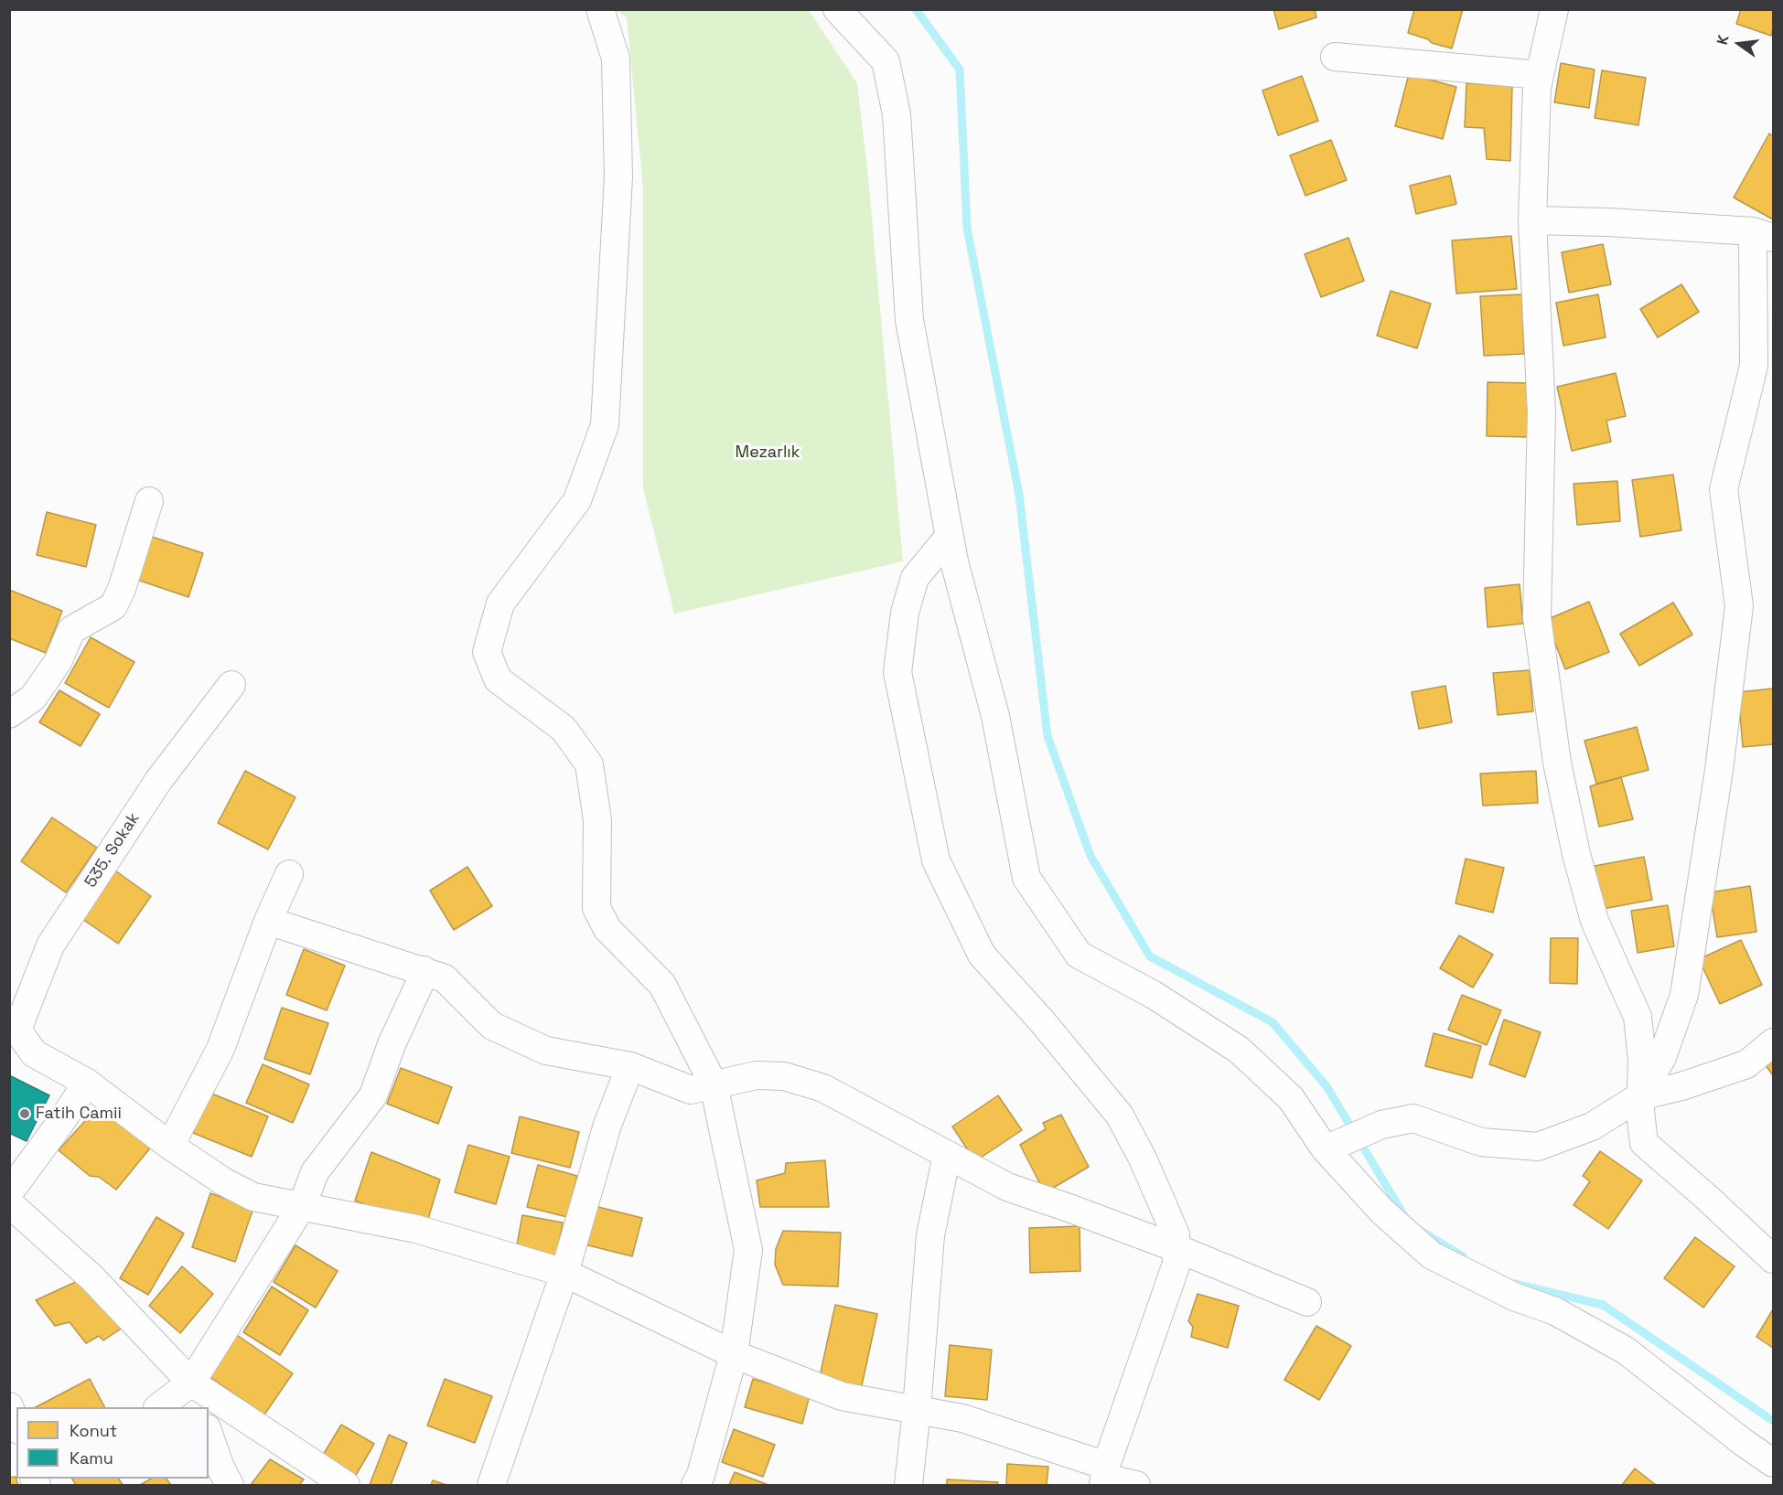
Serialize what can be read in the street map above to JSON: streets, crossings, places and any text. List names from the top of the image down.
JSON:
{
  "streets": {
    "street": ["535. Sokak"]
  },
  "parks": ["Mezarlık"],
  "places": ["Fatih Camii"],
  "legend": ["Konut", "Kamu"],
  "north": "left"
}
